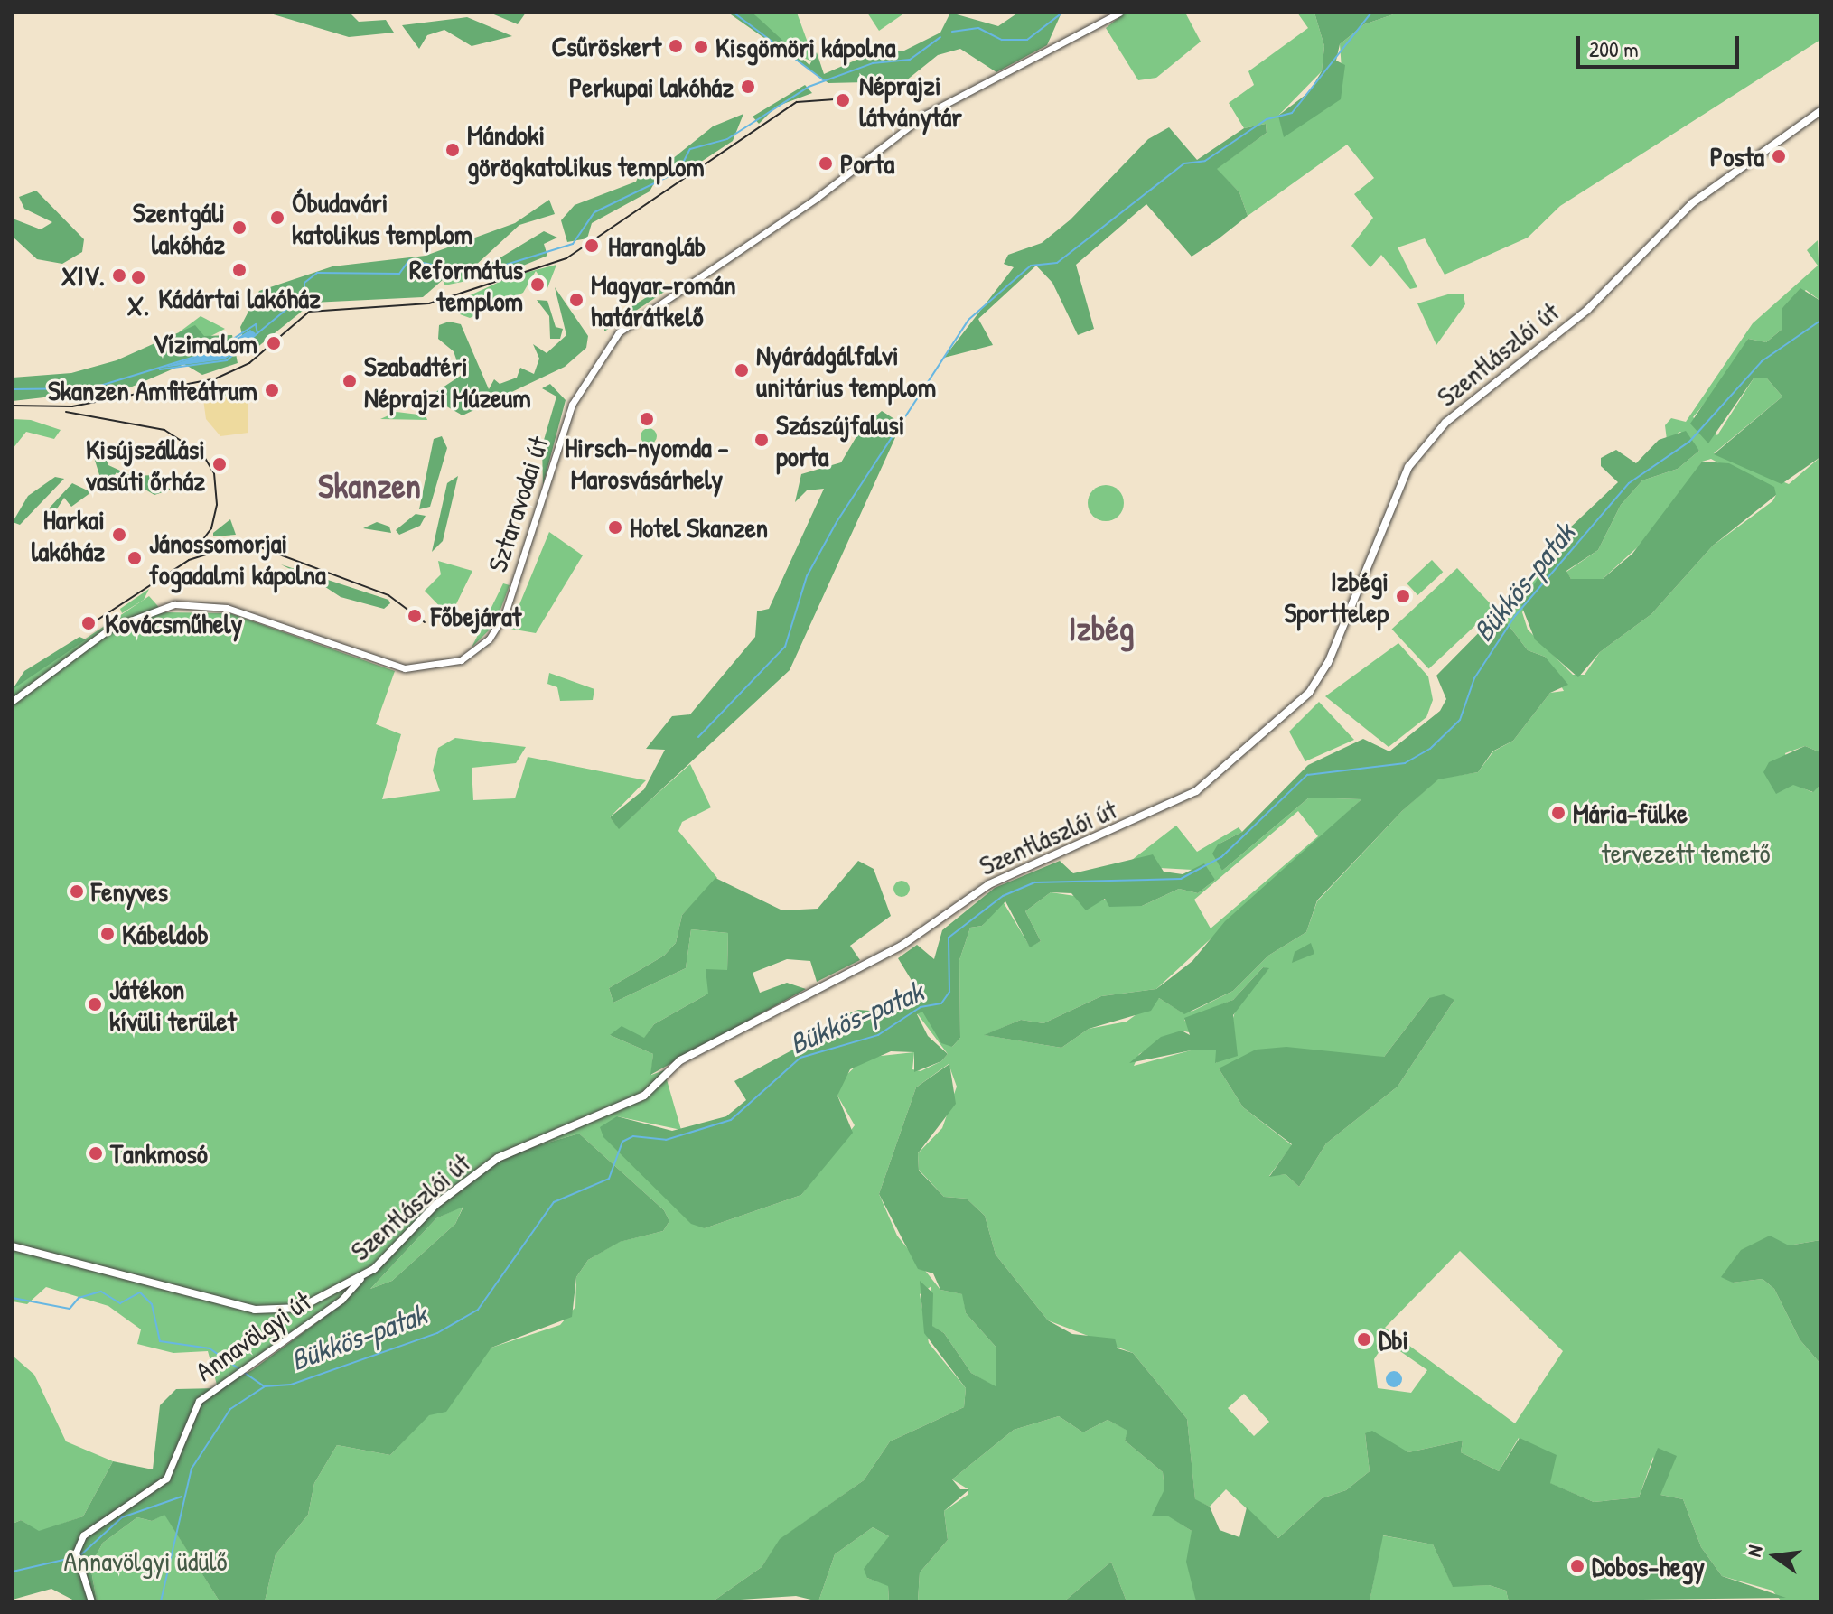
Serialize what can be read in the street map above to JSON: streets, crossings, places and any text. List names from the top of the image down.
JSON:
{
  "streets": {
    "main road": ["Szentlászlói út"],
    "street": ["Sztaravodai út", "Annavölgyi út"]
  },
  "crossings": [
    ["Szentlászlói út", "Annavölgyi út"]
  ],
  "districts": ["Skanzen", "Izbég"],
  "water": ["Bükkös-patak"],
  "parks": ["tervezett temető", "Annavölgyi üdülő"],
  "places": [
    "Csűröskert",
    "Kisgömöri kápolna",
    "Perkupai lakóház",
    "Néprajzi látványtár",
    "Mándoki görögkatolikus templom",
    "Posta",
    "Porta",
    "Óbudavári katolikus templom",
    "Szentgáli lakóház",
    "Harangláb",
    "Kádártai lakóház",
    "XIV.",
    "X.",
    "Református templom",
    "Magyar-román határátkelő",
    "Vízimalom",
    "Nyárádgálfalvi unitárius templom",
    "Szabadtéri Néprajzi Múzeum",
    "Skanzen Amfiteátrum",
    "Hirsch-nyomda - Marosvásárhely",
    "Szászújfalusi porta",
    "Kisújszállási vasúti őrház",
    "Hotel Skanzen",
    "Harkai lakóház",
    "Jánossomorjai fogadalmi kápolna",
    "Izbégi Sporttelep",
    "Főbejárat",
    "Kovácsműhely",
    "Mária-fülke",
    "Fenyves",
    "Kábeldob",
    "Játékon kívüli terület",
    "Tankmosó",
    "Dbi",
    "Dobos-hegy"
  ],
  "scale_bar": "200 m",
  "north": "left"
}
